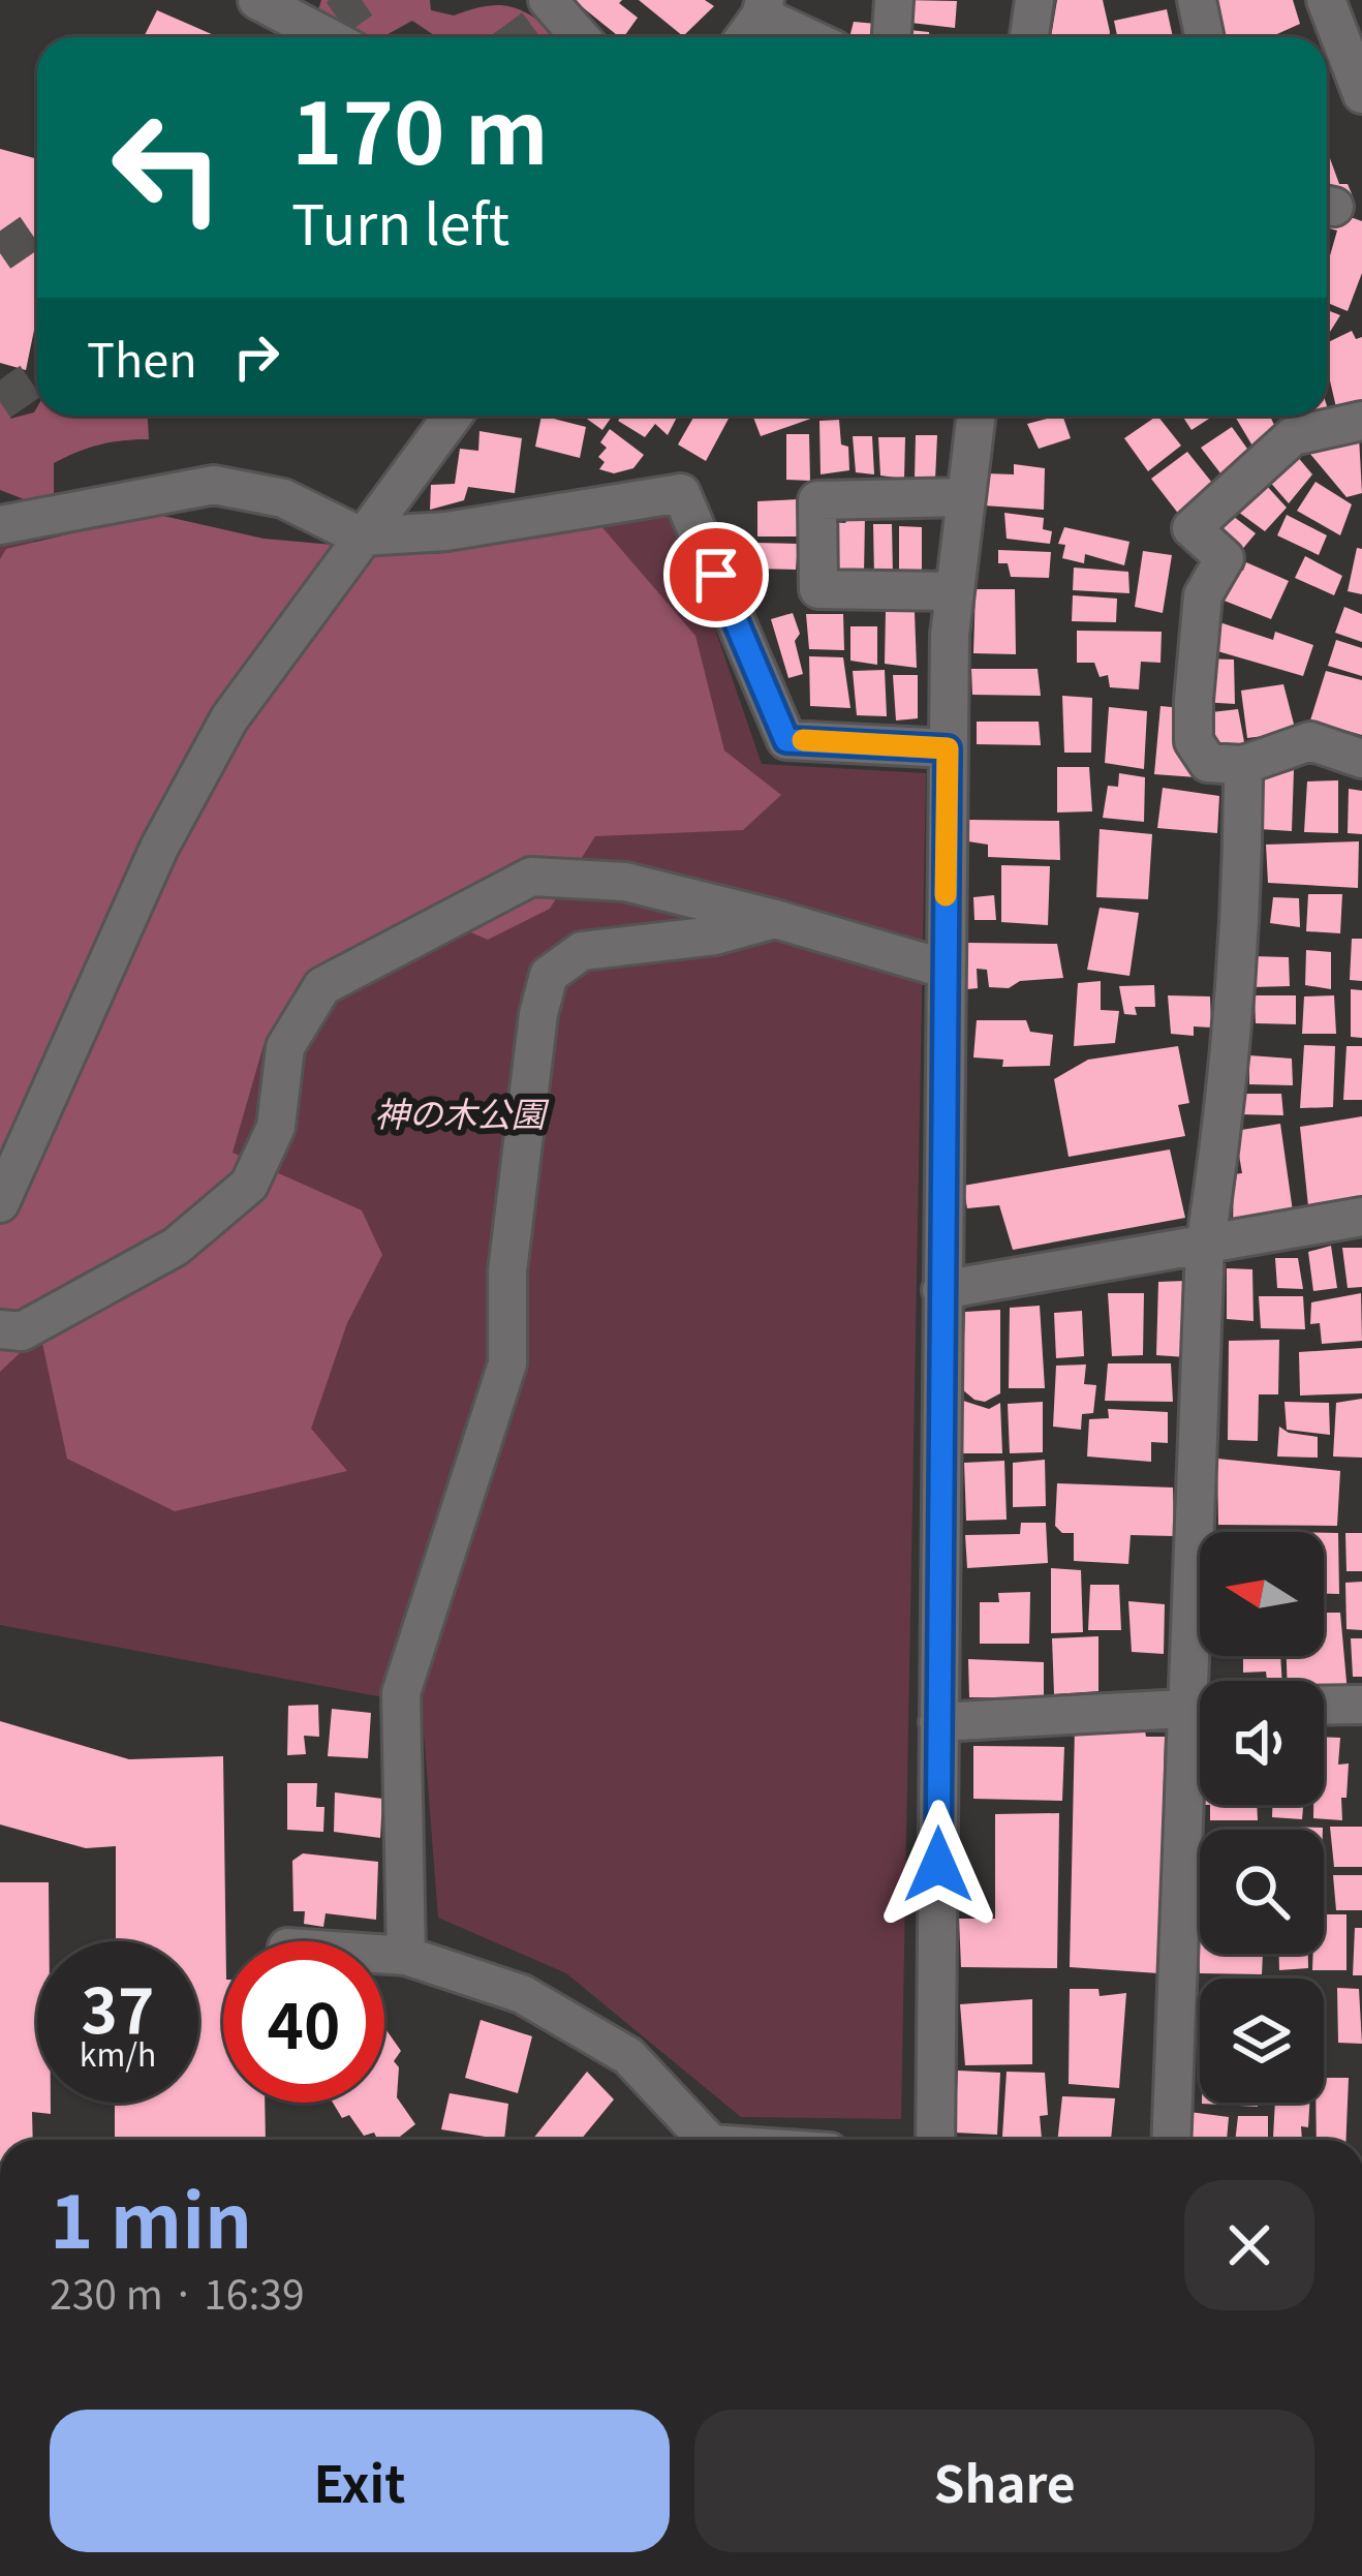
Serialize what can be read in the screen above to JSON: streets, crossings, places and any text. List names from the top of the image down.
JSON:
{
  "parks": ["神の木公園"],
  "north": "left",
  "page": {
    "turn": ["170 m", "Turn left"],
    "then": "Then",
    "speed": "37 km/h",
    "limit": "40",
    "heading": ["1 min", "230 m · 16:39"],
    "buttons": ["Exit", "Share"]
  }
}
